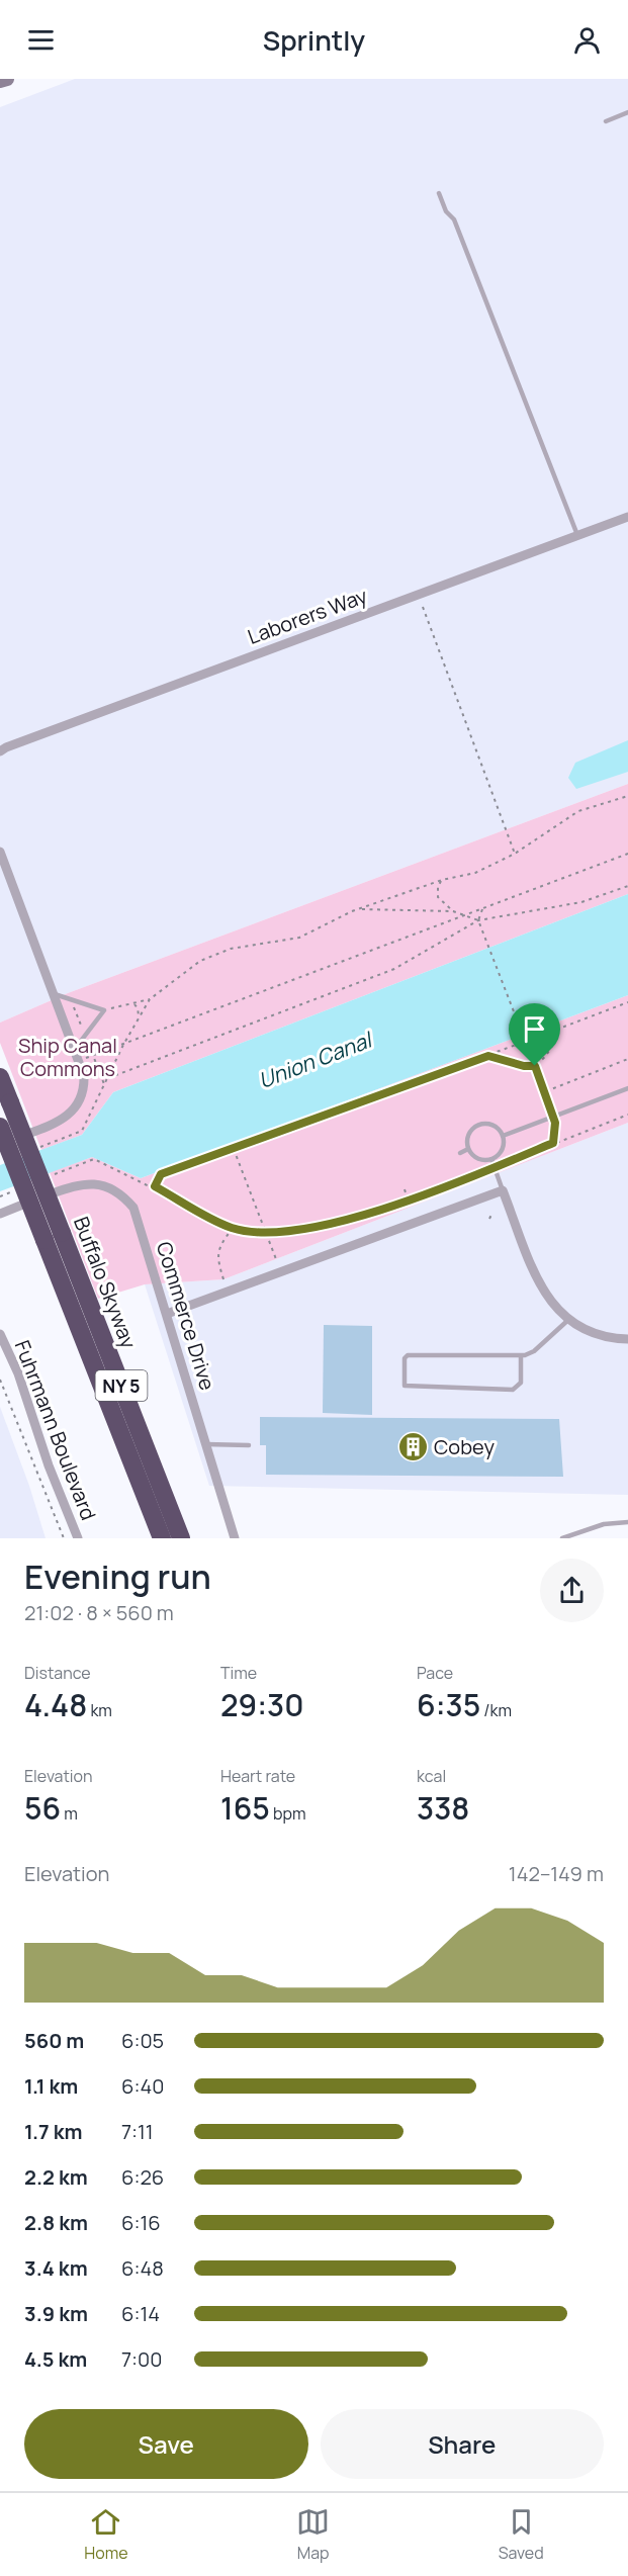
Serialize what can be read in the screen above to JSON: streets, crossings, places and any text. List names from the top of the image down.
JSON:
{
  "streets": {
    "highway": ["Buffalo Skyway", "NY 5"],
    "street": ["Laborers Way", "Commerce Drive", "Fuhrmann Boulevard"]
  },
  "water": ["Union Canal"],
  "parks": ["Ship Canal Commons"],
  "places": {
    "building": ["Cobey"]
  },
  "page": {
    "header": "Sprintly",
    "heading": ["Evening run", "21:02 · 8 × 560 m"],
    "stats": [
      ["Distance", "4.48 km"],
      ["Time", "29:30"],
      ["Pace", "6:35 /km"],
      ["Elevation", "56 m"],
      ["Heart rate", "165 bpm"],
      ["kcal", "338"]
    ],
    "chart": ["Elevation", "142–149 m"],
    "list": [
      {
        "name": "560 m",
        "note": "6:05"
      },
      {
        "name": "1.1 km",
        "note": "6:40"
      },
      {
        "name": "1.7 km",
        "note": "7:11"
      },
      {
        "name": "2.2 km",
        "note": "6:26"
      },
      {
        "name": "2.8 km",
        "note": "6:16"
      },
      {
        "name": "3.4 km",
        "note": "6:48"
      },
      {
        "name": "3.9 km",
        "note": "6:14"
      },
      {
        "name": "4.5 km",
        "note": "7:00"
      }
    ],
    "buttons": ["Save", "Share"],
    "tabs": ["Home", "Map", "Saved"]
  }
}
